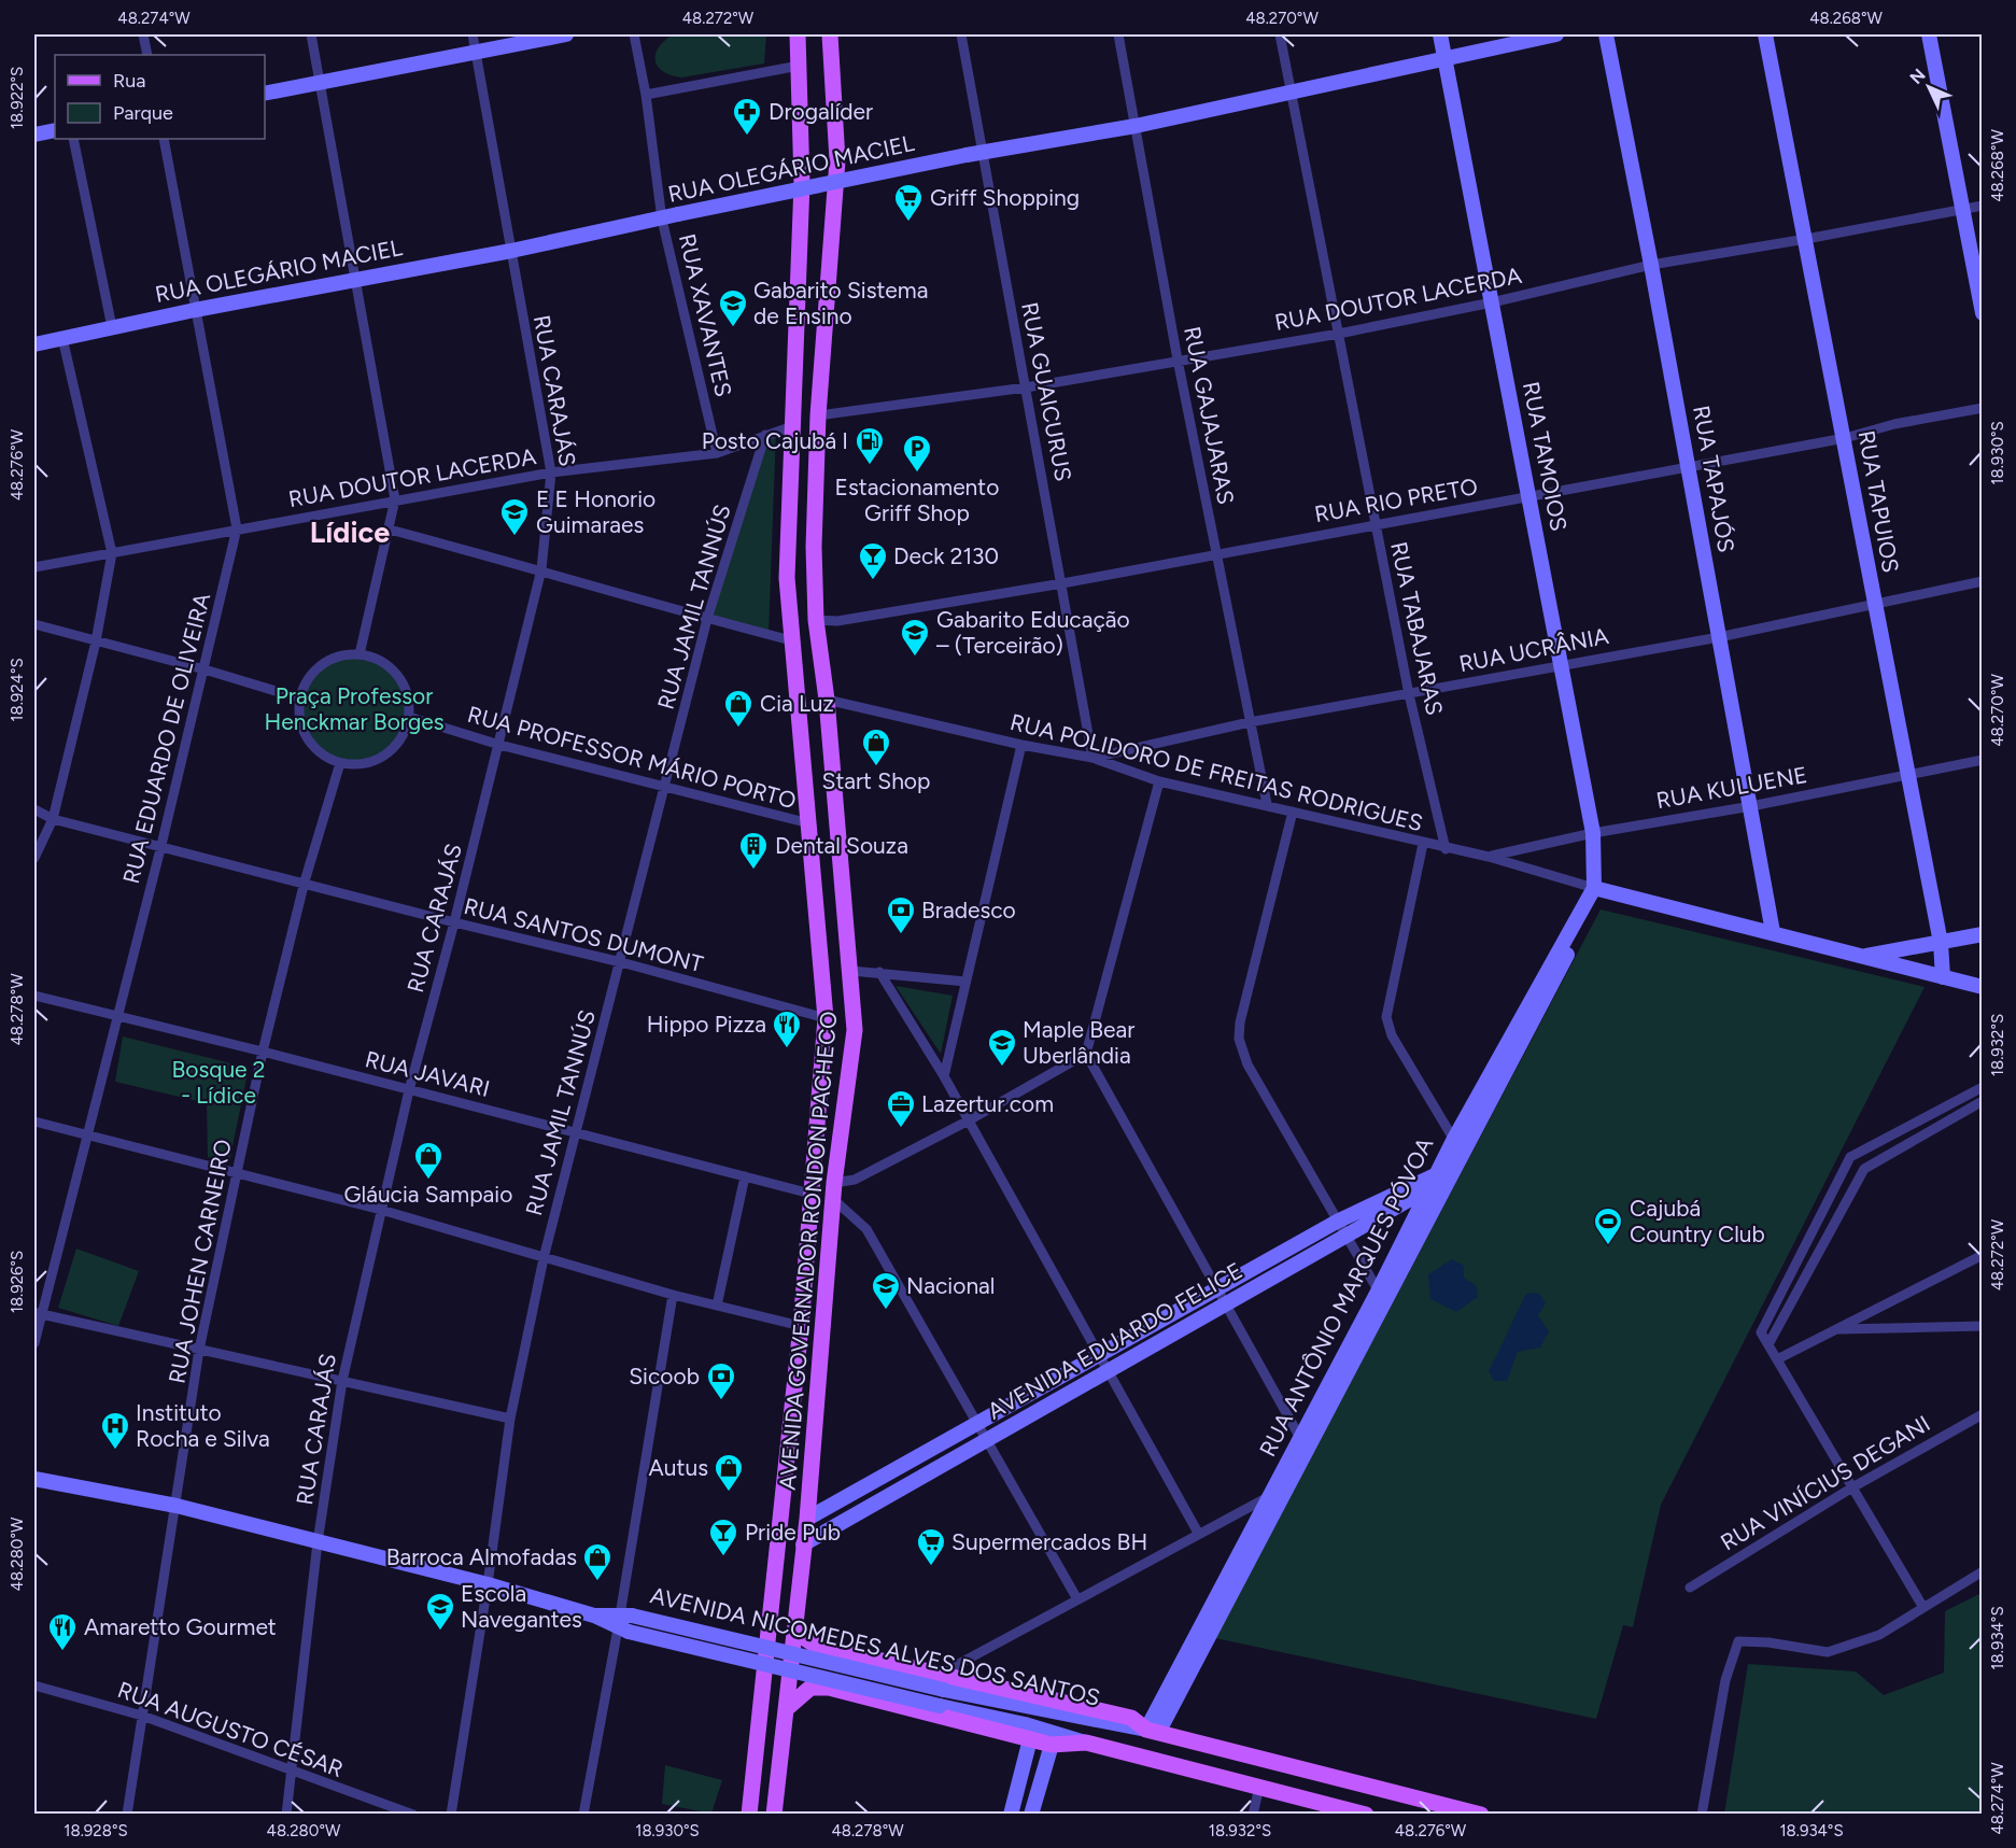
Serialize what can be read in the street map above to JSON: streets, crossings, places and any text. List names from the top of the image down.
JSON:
{
  "streets": {
    "main road": ["AVENIDA GOVERNADOR RONDON PACHECO", "AVENIDA NICOMEDES ALVES DOS SANTOS"],
    "street": [
      "RUA OLEGÁRIO MACIEL",
      "RUA DOUTOR LACERDA",
      "RUA XAVANTES",
      "RUA CARAJÁS",
      "RUA GUAICURUS",
      "RUA GAJAJARAS",
      "RUA TAMOIOS",
      "RUA TAPAJÓS",
      "RUA RIO PRETO",
      "RUA TAPUIOS",
      "RUA JAMIL TANNÚS",
      "RUA TABAJARAS",
      "RUA UCRÂNIA",
      "RUA EDUARDO DE OLIVEIRA",
      "RUA PROFESSOR MÁRIO PORTO",
      "RUA POLIDORO DE FREITAS RODRIGUES",
      "RUA KULUENE",
      "RUA SANTOS DUMONT",
      "RUA JAVARI",
      "RUA JOHEN CARNEIRO",
      "RUA ANTÔNIO MARQUES PÓVOA",
      "AVENIDA EDUARDO FELICE",
      "RUA VINÍCIUS DEGANI",
      "RUA AUGUSTO CÉSAR"
    ]
  },
  "crossings": [
    ["RUA OLEGÁRIO MACIEL", "RUA XAVANTES"],
    ["RUA OLEGÁRIO MACIEL", "RUA CARAJÁS"],
    ["RUA OLEGÁRIO MACIEL", "RUA GUAICURUS"],
    ["RUA OLEGÁRIO MACIEL", "RUA GAJAJARAS"],
    ["RUA OLEGÁRIO MACIEL", "RUA TAMOIOS"],
    ["RUA OLEGÁRIO MACIEL", "RUA TABAJARAS"],
    ["RUA OLEGÁRIO MACIEL", "RUA EDUARDO DE OLIVEIRA"],
    ["RUA DOUTOR LACERDA", "RUA XAVANTES"],
    ["RUA DOUTOR LACERDA", "RUA CARAJÁS"],
    ["RUA DOUTOR LACERDA", "RUA GUAICURUS"],
    ["RUA DOUTOR LACERDA", "RUA GAJAJARAS"],
    ["RUA DOUTOR LACERDA", "RUA TAMOIOS"],
    ["RUA DOUTOR LACERDA", "RUA TAPAJÓS"],
    ["RUA DOUTOR LACERDA", "RUA TAPUIOS"],
    ["RUA DOUTOR LACERDA", "RUA JAMIL TANNÚS"],
    ["RUA DOUTOR LACERDA", "RUA TABAJARAS"],
    ["RUA DOUTOR LACERDA", "RUA EDUARDO DE OLIVEIRA"],
    ["RUA DOUTOR LACERDA", "AVENIDA GOVERNADOR RONDON PACHECO"],
    ["RUA CARAJÁS", "RUA PROFESSOR MÁRIO PORTO"],
    ["RUA CARAJÁS", "RUA SANTOS DUMONT"],
    ["RUA CARAJÁS", "RUA JAVARI"],
    ["RUA CARAJÁS", "AVENIDA NICOMEDES ALVES DOS SANTOS"],
    ["RUA CARAJÁS", "RUA AUGUSTO CÉSAR"],
    ["RUA GUAICURUS", "RUA RIO PRETO"],
    ["RUA GUAICURUS", "RUA UCRÂNIA"],
    ["RUA GUAICURUS", "RUA POLIDORO DE FREITAS RODRIGUES"],
    ["RUA GAJAJARAS", "RUA RIO PRETO"],
    ["RUA GAJAJARAS", "RUA UCRÂNIA"],
    ["RUA GAJAJARAS", "RUA POLIDORO DE FREITAS RODRIGUES"],
    ["RUA TAMOIOS", "RUA RIO PRETO"],
    ["RUA TAMOIOS", "RUA UCRÂNIA"],
    ["RUA TAMOIOS", "RUA POLIDORO DE FREITAS RODRIGUES"],
    ["RUA TAMOIOS", "RUA KULUENE"],
    ["RUA TAMOIOS", "RUA ANTÔNIO MARQUES PÓVOA"],
    ["RUA TAPAJÓS", "RUA RIO PRETO"],
    ["RUA TAPAJÓS", "RUA UCRÂNIA"],
    ["RUA TAPAJÓS", "RUA KULUENE"],
    ["RUA RIO PRETO", "RUA TAPUIOS"],
    ["RUA RIO PRETO", "RUA TABAJARAS"],
    ["RUA RIO PRETO", "AVENIDA GOVERNADOR RONDON PACHECO"],
    ["RUA TAPUIOS", "RUA UCRÂNIA"],
    ["RUA TAPUIOS", "RUA KULUENE"],
    ["RUA JAMIL TANNÚS", "RUA PROFESSOR MÁRIO PORTO"],
    ["RUA JAMIL TANNÚS", "RUA SANTOS DUMONT"],
    ["RUA JAMIL TANNÚS", "RUA JAVARI"],
    ["RUA JAMIL TANNÚS", "AVENIDA NICOMEDES ALVES DOS SANTOS"],
    ["RUA TABAJARAS", "RUA UCRÂNIA"],
    ["RUA TABAJARAS", "RUA POLIDORO DE FREITAS RODRIGUES"],
    ["RUA UCRÂNIA", "RUA POLIDORO DE FREITAS RODRIGUES"],
    ["RUA EDUARDO DE OLIVEIRA", "RUA SANTOS DUMONT"],
    ["RUA EDUARDO DE OLIVEIRA", "RUA JAVARI"],
    ["RUA PROFESSOR MÁRIO PORTO", "AVENIDA GOVERNADOR RONDON PACHECO"],
    ["RUA PROFESSOR MÁRIO PORTO", "RUA JOHEN CARNEIRO"],
    ["RUA POLIDORO DE FREITAS RODRIGUES", "RUA KULUENE"],
    ["RUA POLIDORO DE FREITAS RODRIGUES", "AVENIDA GOVERNADOR RONDON PACHECO"],
    ["RUA POLIDORO DE FREITAS RODRIGUES", "RUA ANTÔNIO MARQUES PÓVOA"],
    ["RUA SANTOS DUMONT", "AVENIDA GOVERNADOR RONDON PACHECO"],
    ["RUA SANTOS DUMONT", "RUA JOHEN CARNEIRO"],
    ["RUA JAVARI", "AVENIDA GOVERNADOR RONDON PACHECO"],
    ["RUA JAVARI", "RUA JOHEN CARNEIRO"],
    ["AVENIDA GOVERNADOR RONDON PACHECO", "AVENIDA EDUARDO FELICE"],
    ["AVENIDA GOVERNADOR RONDON PACHECO", "AVENIDA NICOMEDES ALVES DOS SANTOS"],
    ["RUA JOHEN CARNEIRO", "AVENIDA NICOMEDES ALVES DOS SANTOS"],
    ["RUA JOHEN CARNEIRO", "RUA AUGUSTO CÉSAR"],
    ["RUA ANTÔNIO MARQUES PÓVOA", "AVENIDA EDUARDO FELICE"],
    ["RUA ANTÔNIO MARQUES PÓVOA", "AVENIDA NICOMEDES ALVES DOS SANTOS"]
  ],
  "districts": ["Lídice"],
  "parks": ["Praça Professor Henckmar Borges", "Bosque 2 - Lídice"],
  "places": {
    "pharmacy": ["Drogalíder"],
    "supermarket": ["Griff Shopping", "Supermercados BH"],
    "school or university": [
      "Gabarito Sistema de Ensino",
      "E E Honorio Guimaraes",
      "Gabarito Educação – (Terceirão)",
      "Maple Bear Uberlândia",
      "Nacional",
      "Escola Navegantes"
    ],
    "fuel station": ["Posto Cajubá I"],
    "parking": ["Estacionamento Griff Shop"],
    "bar": ["Deck 2130", "Pride Pub"],
    "shop": [
      "Cia Luz",
      "Start Shop",
      "Gláucia Sampaio",
      "Autus",
      "Barroca Almofadas"
    ],
    "building": ["Dental Souza"],
    "bank": ["Bradesco", "Sicoob"],
    "restaurant": ["Hippo Pizza", "Amaretto Gourmet"],
    "office": ["Lazertur.com"],
    "sports": ["Cajubá Country Club"],
    "hospital": ["Instituto Rocha e Silva"]
  },
  "legend": ["Rua", "Parque"],
  "north": "top left",
  "coordinates": [
    "48.274°W",
    "48.272°W",
    "48.270°W",
    "48.268°W",
    "18.922°S",
    "18.930°S",
    "48.276°W",
    "18.924°S",
    "48.278°W",
    "18.932°S",
    "18.926°S",
    "48.280°W",
    "18.934°S",
    "18.928°S"
  ]
}
